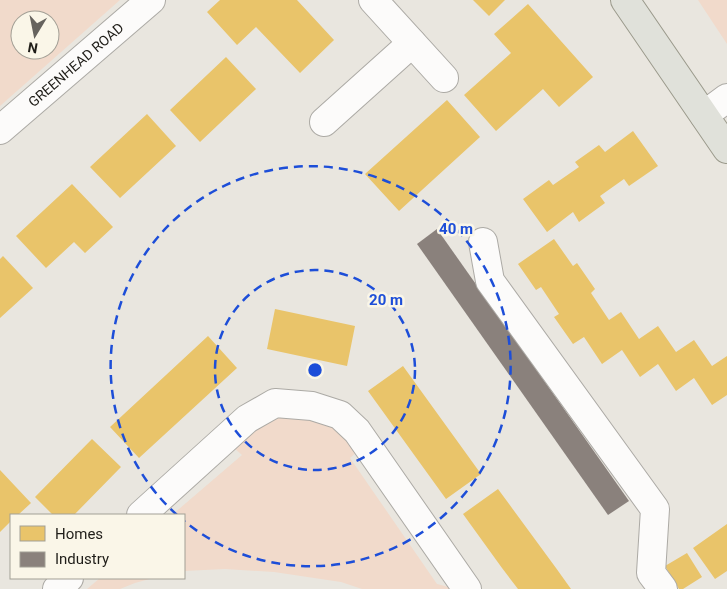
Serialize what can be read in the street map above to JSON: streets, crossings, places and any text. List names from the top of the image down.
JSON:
{
  "streets": {
    "street": ["GREENHEAD ROAD"]
  },
  "legend": ["Homes", "Industry"],
  "north": "bottom",
  "rings": ["40 m", "20 m"]
}
